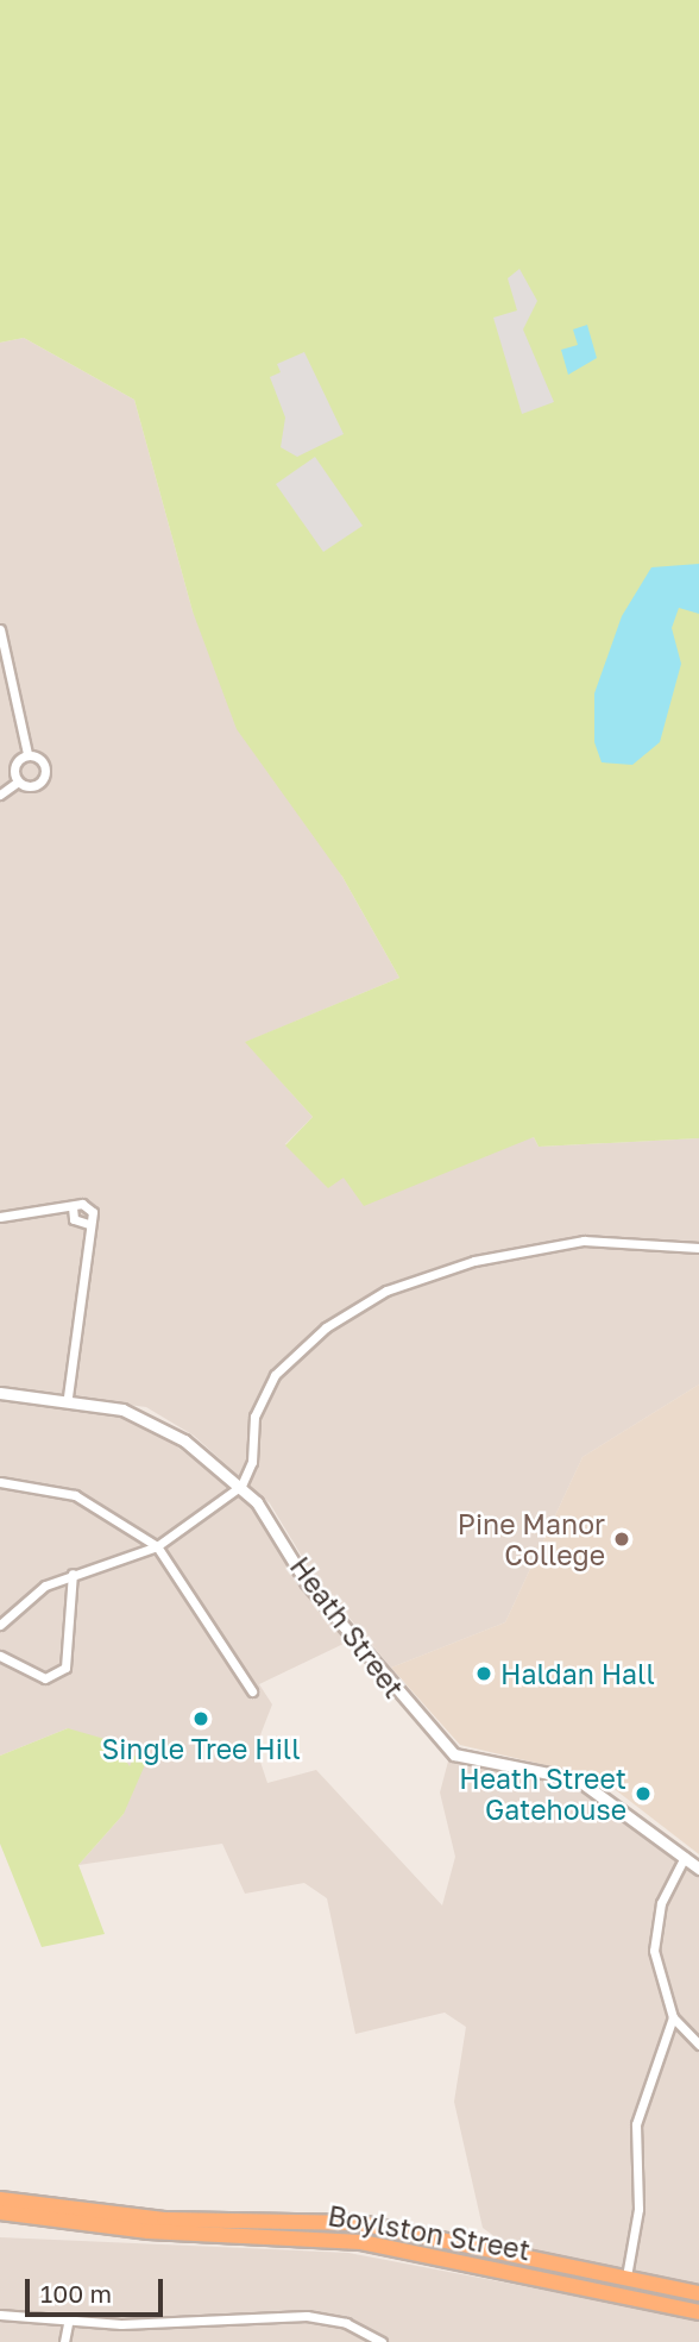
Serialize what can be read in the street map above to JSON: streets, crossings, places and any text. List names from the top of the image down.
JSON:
{
  "streets": {
    "highway": ["Boylston Street"],
    "street": ["Heath Street"]
  },
  "places": [
    "Pine Manor College",
    "Haldan Hall",
    "Single Tree Hill",
    "Heath Street Gatehouse"
  ],
  "scale_bar": "100 m"
}
